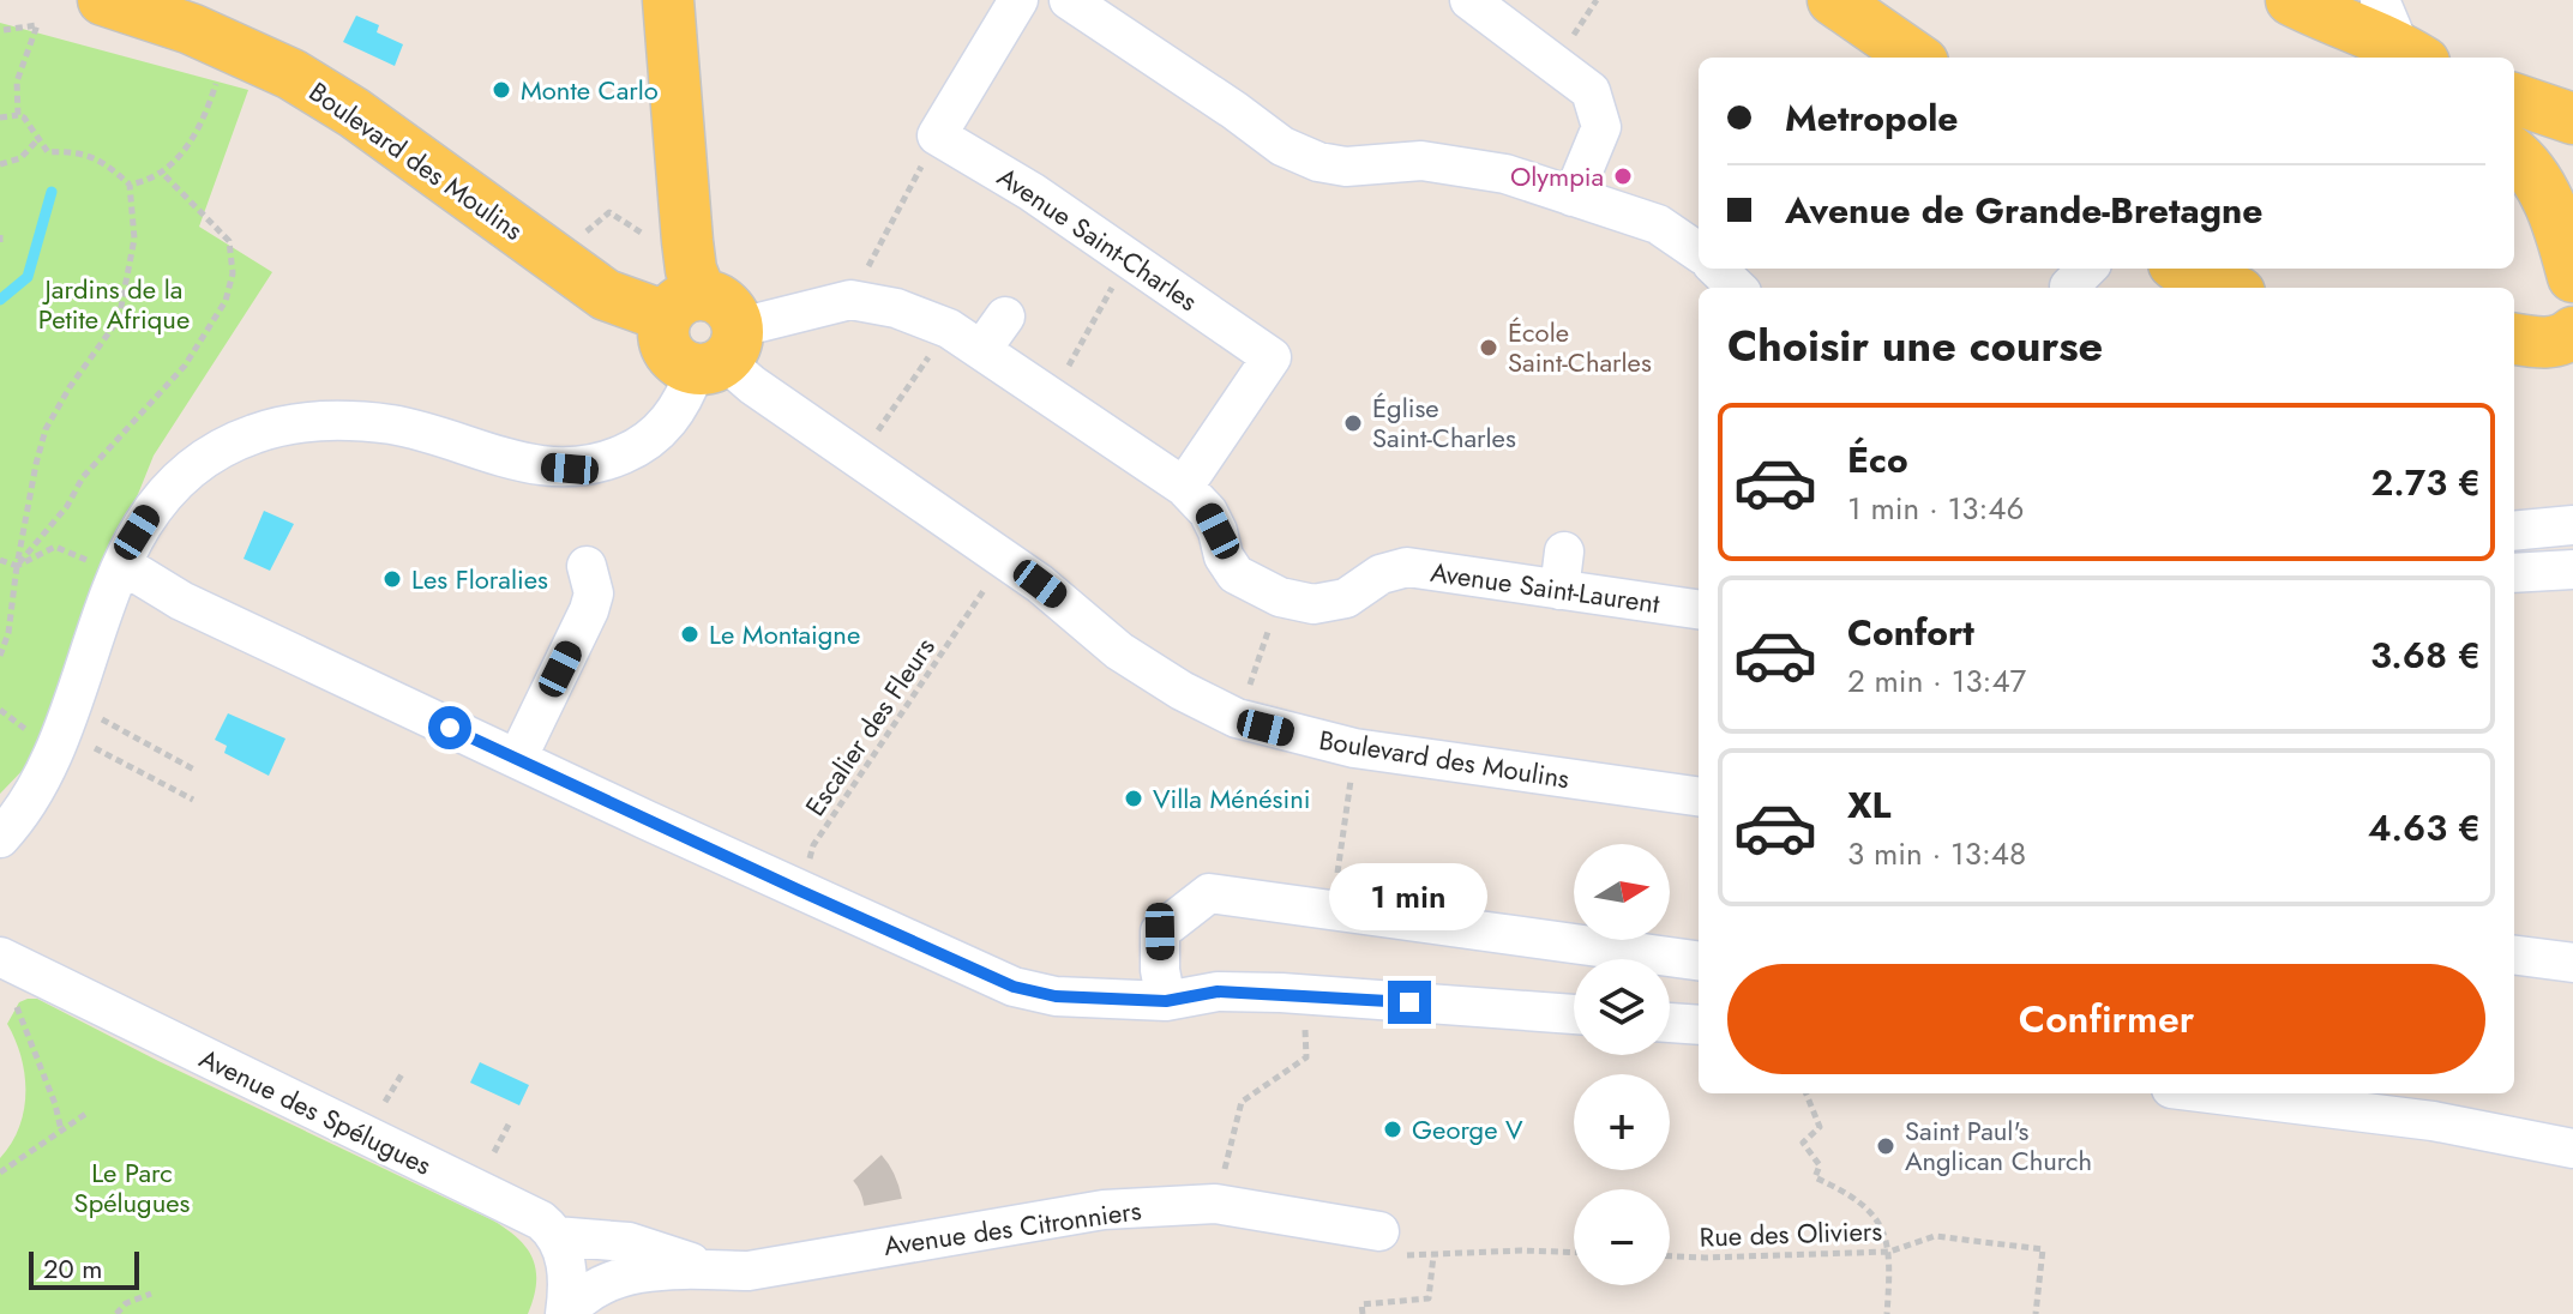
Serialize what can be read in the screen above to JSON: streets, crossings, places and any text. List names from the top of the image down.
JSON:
{
  "streets": {
    "main road": ["Boulevard des Moulins"],
    "street": [
      "Avenue Saint-Charles",
      "Avenue Saint-Laurent",
      "Avenue des Spélugues",
      "Avenue des Citronniers"
    ],
    "path": ["Escalier des Fleurs", "Rue des Oliviers"]
  },
  "crossings": [
    ["Avenue des Spélugues", "Avenue des Citronniers"]
  ],
  "parks": ["Jardins de la Petite Afrique", "Le Parc Spélugues"],
  "places": [
    "Monte Carlo",
    "Olympia",
    "École Saint-Charles",
    "Église Saint-Charles",
    "Les Floralies",
    "Le Montaigne",
    "Villa Ménésini",
    "George V",
    "Saint Paul's Anglican Church"
  ],
  "scale_bar": "20 m",
  "north": "right",
  "page": {
    "banner": ["Metropole", "Avenue de Grande-Bretagne"],
    "heading": "Choisir une course",
    "list": [
      {
        "name": "Éco",
        "note": "1 min · 13:46",
        "value": "2.73 €"
      },
      {
        "name": "Confort",
        "note": "2 min · 13:47",
        "value": "3.68 €"
      },
      {
        "name": "XL",
        "note": "3 min · 13:48",
        "value": "4.63 €"
      }
    ],
    "map_buttons": ["+", "−"],
    "bubble": "1 min",
    "buttons": "Confirmer",
    "scale": "20 m"
  }
}
